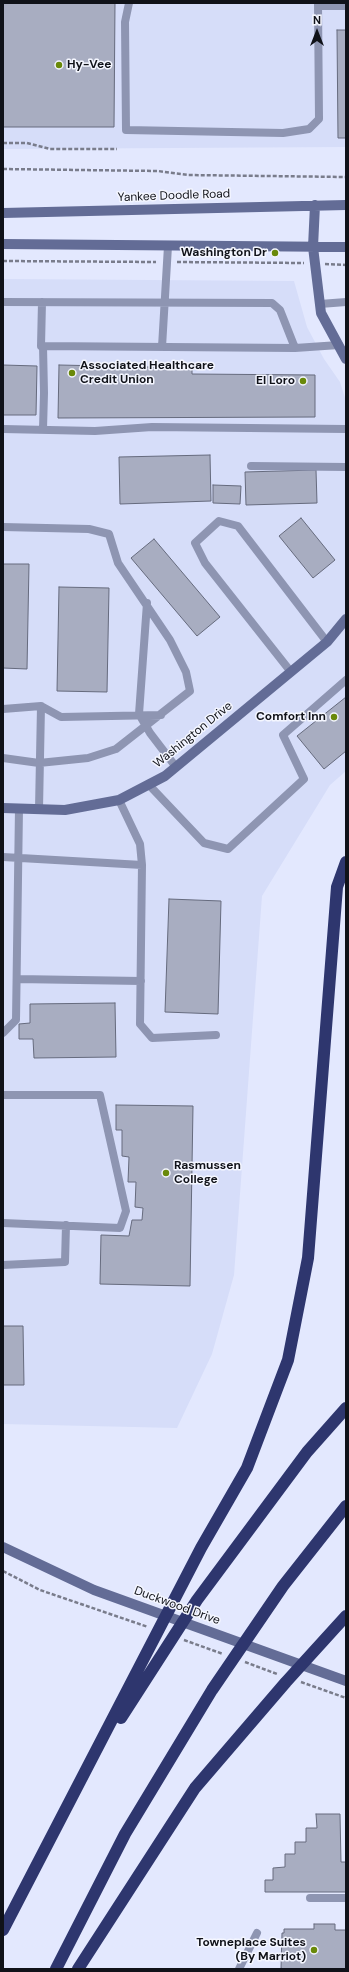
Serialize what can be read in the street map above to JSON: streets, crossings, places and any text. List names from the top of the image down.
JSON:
{
  "streets": {
    "street": ["Yankee Doodle Road", "Washington Drive", "Duckwood Drive"]
  },
  "places": [
    "Hy-Vee",
    "Washington Dr",
    "Associated Healthcare Credit Union",
    "El Loro",
    "Comfort Inn",
    "Rasmussen College",
    "Towneplace Suites (By Marriot)"
  ],
  "north": "top"
}
